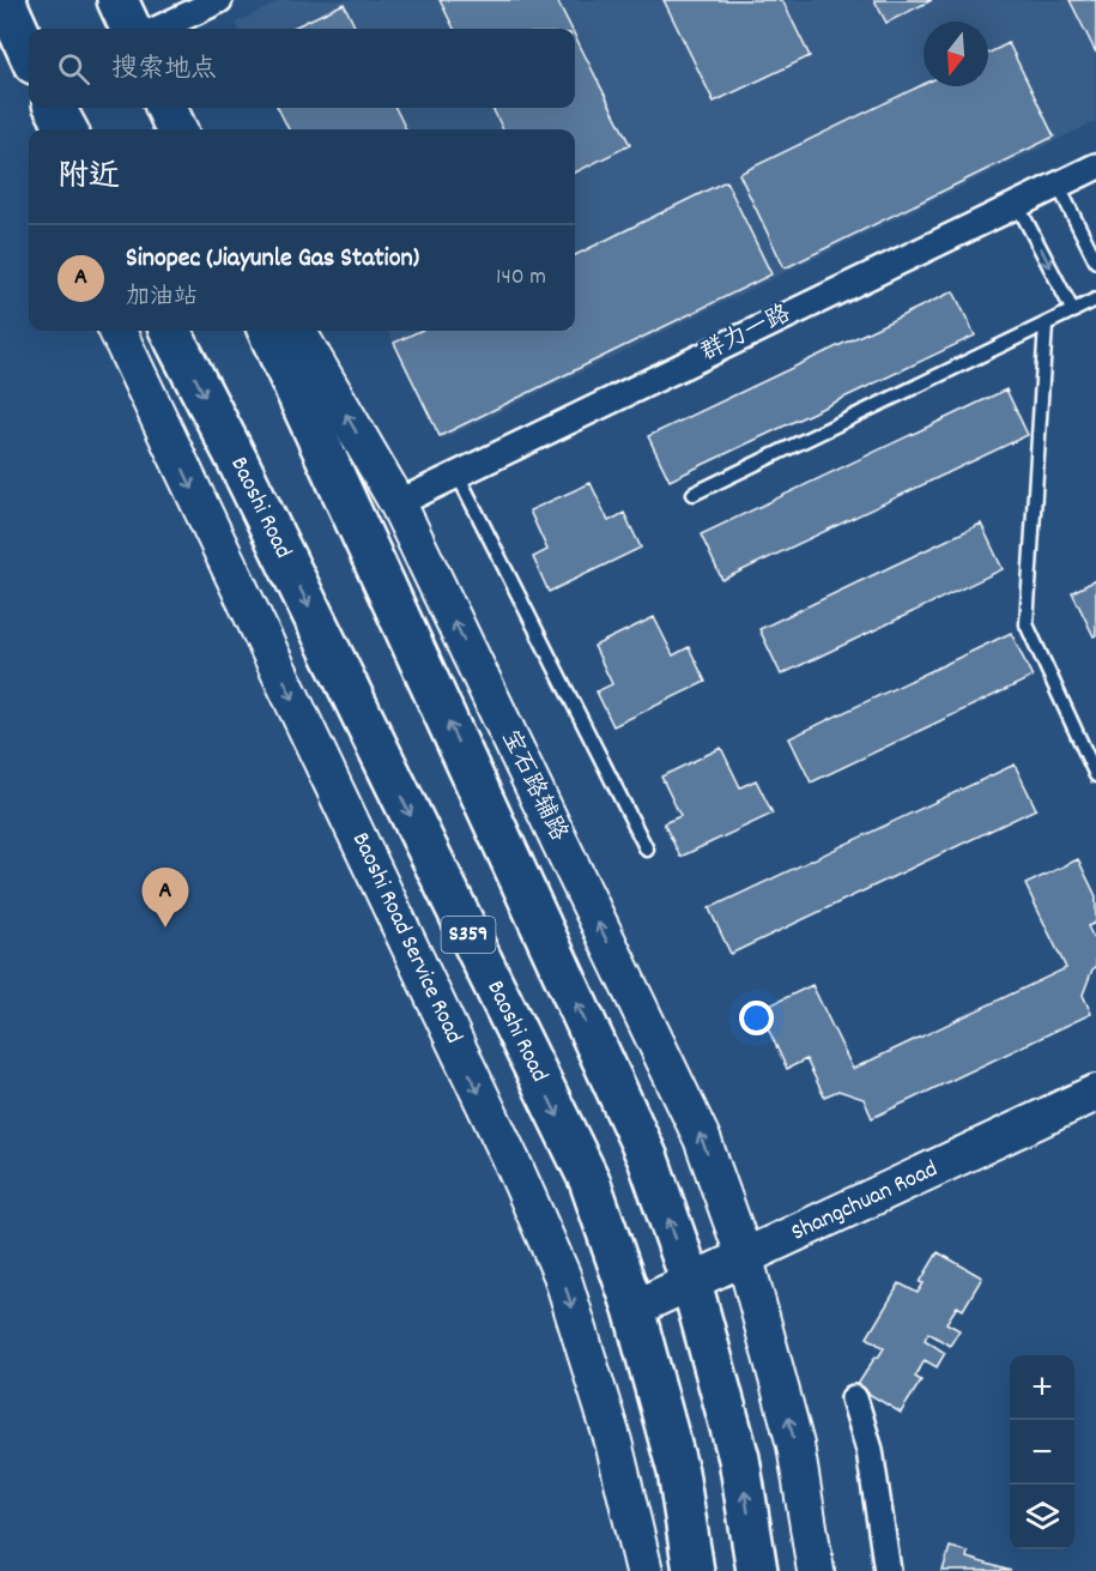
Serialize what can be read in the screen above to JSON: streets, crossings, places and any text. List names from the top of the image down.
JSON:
{
  "streets": {
    "main road": [
      "Baoshi Road",
      "宝石路辅路",
      "S359",
      "Baoshi Road Service Road",
      "Shangchuan Road"
    ],
    "street": ["群力一路"]
  },
  "crossings": [
    ["群力一路", "宝石路辅路"],
    ["Baoshi Road", "Shangchuan Road"],
    ["宝石路辅路", "Shangchuan Road"]
  ],
  "north": "bottom",
  "page": {
    "search": "搜索地点",
    "heading": "附近",
    "list": [
      {
        "mark": "A",
        "name": "Sinopec (Jiayunle Gas Station)",
        "note": "加油站",
        "value": "140 m"
      }
    ],
    "pins": "A",
    "map_buttons": ["+", "−"]
  }
}
